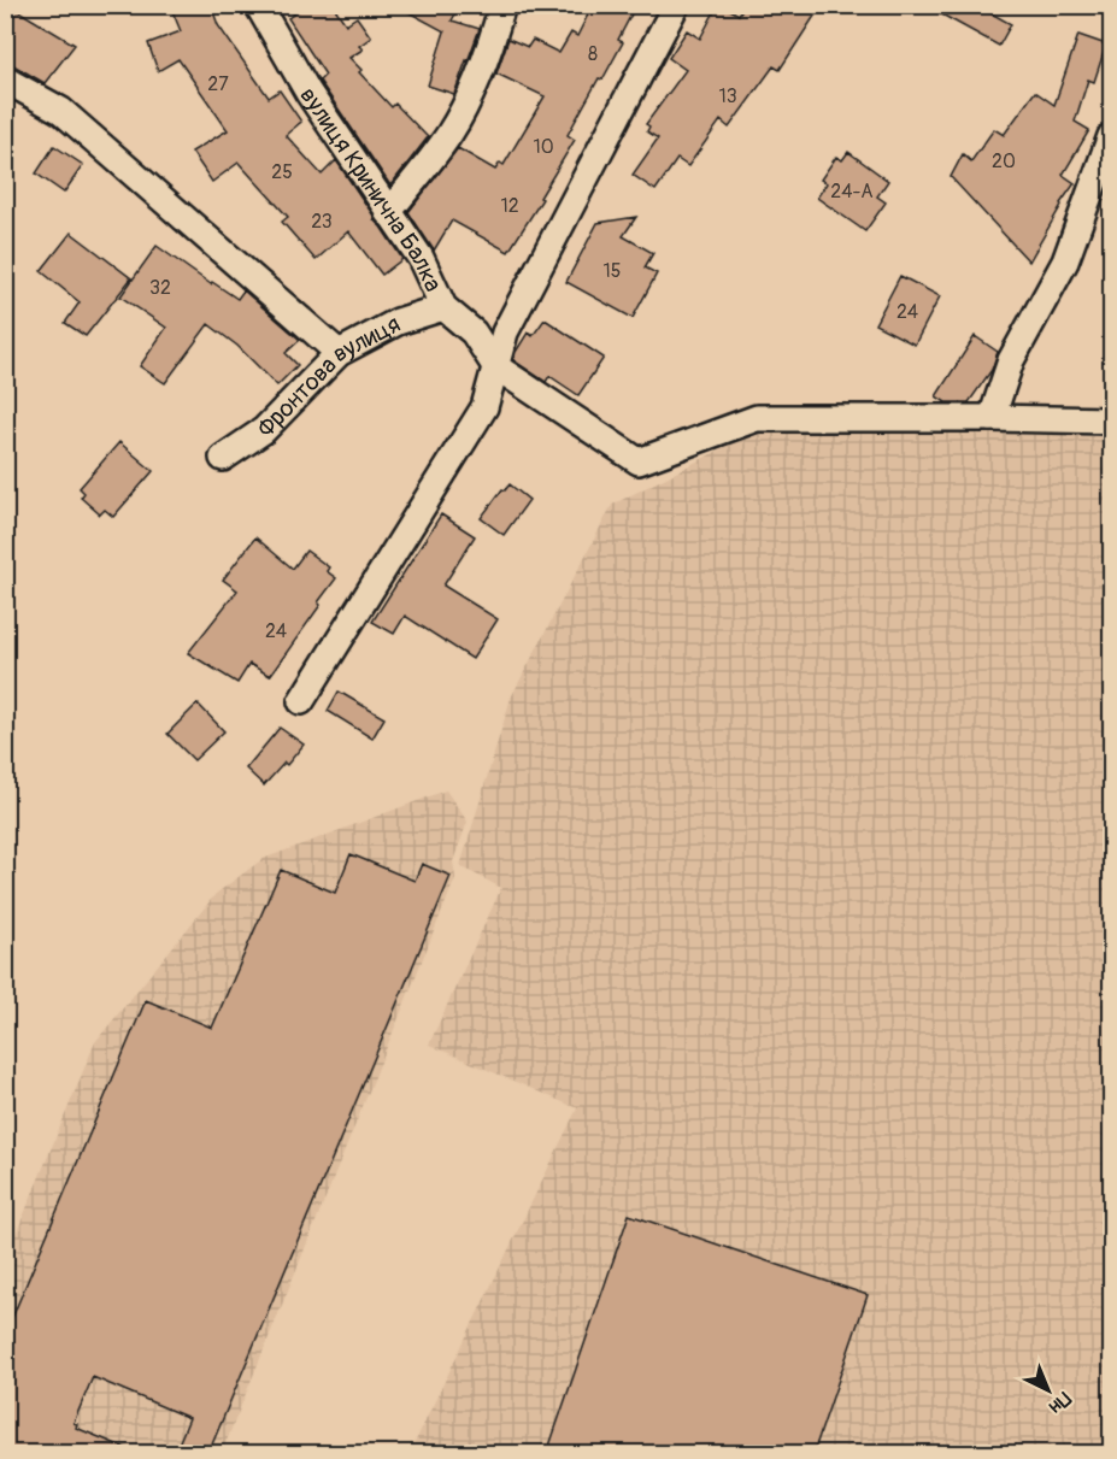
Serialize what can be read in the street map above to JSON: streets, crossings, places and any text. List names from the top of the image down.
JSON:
{
  "streets": {
    "street": ["вулиця Кринична Балка", "Фронтова вулиця"]
  },
  "crossings": [
    ["вулиця Кринична Балка", "Фронтова вулиця"]
  ],
  "house_numbers": [
    "8",
    "27",
    "13",
    "10",
    "20",
    "25",
    "24-А",
    "12",
    "23",
    "15",
    "32",
    "24",
    "24"
  ],
  "north": "bottom right"
}
